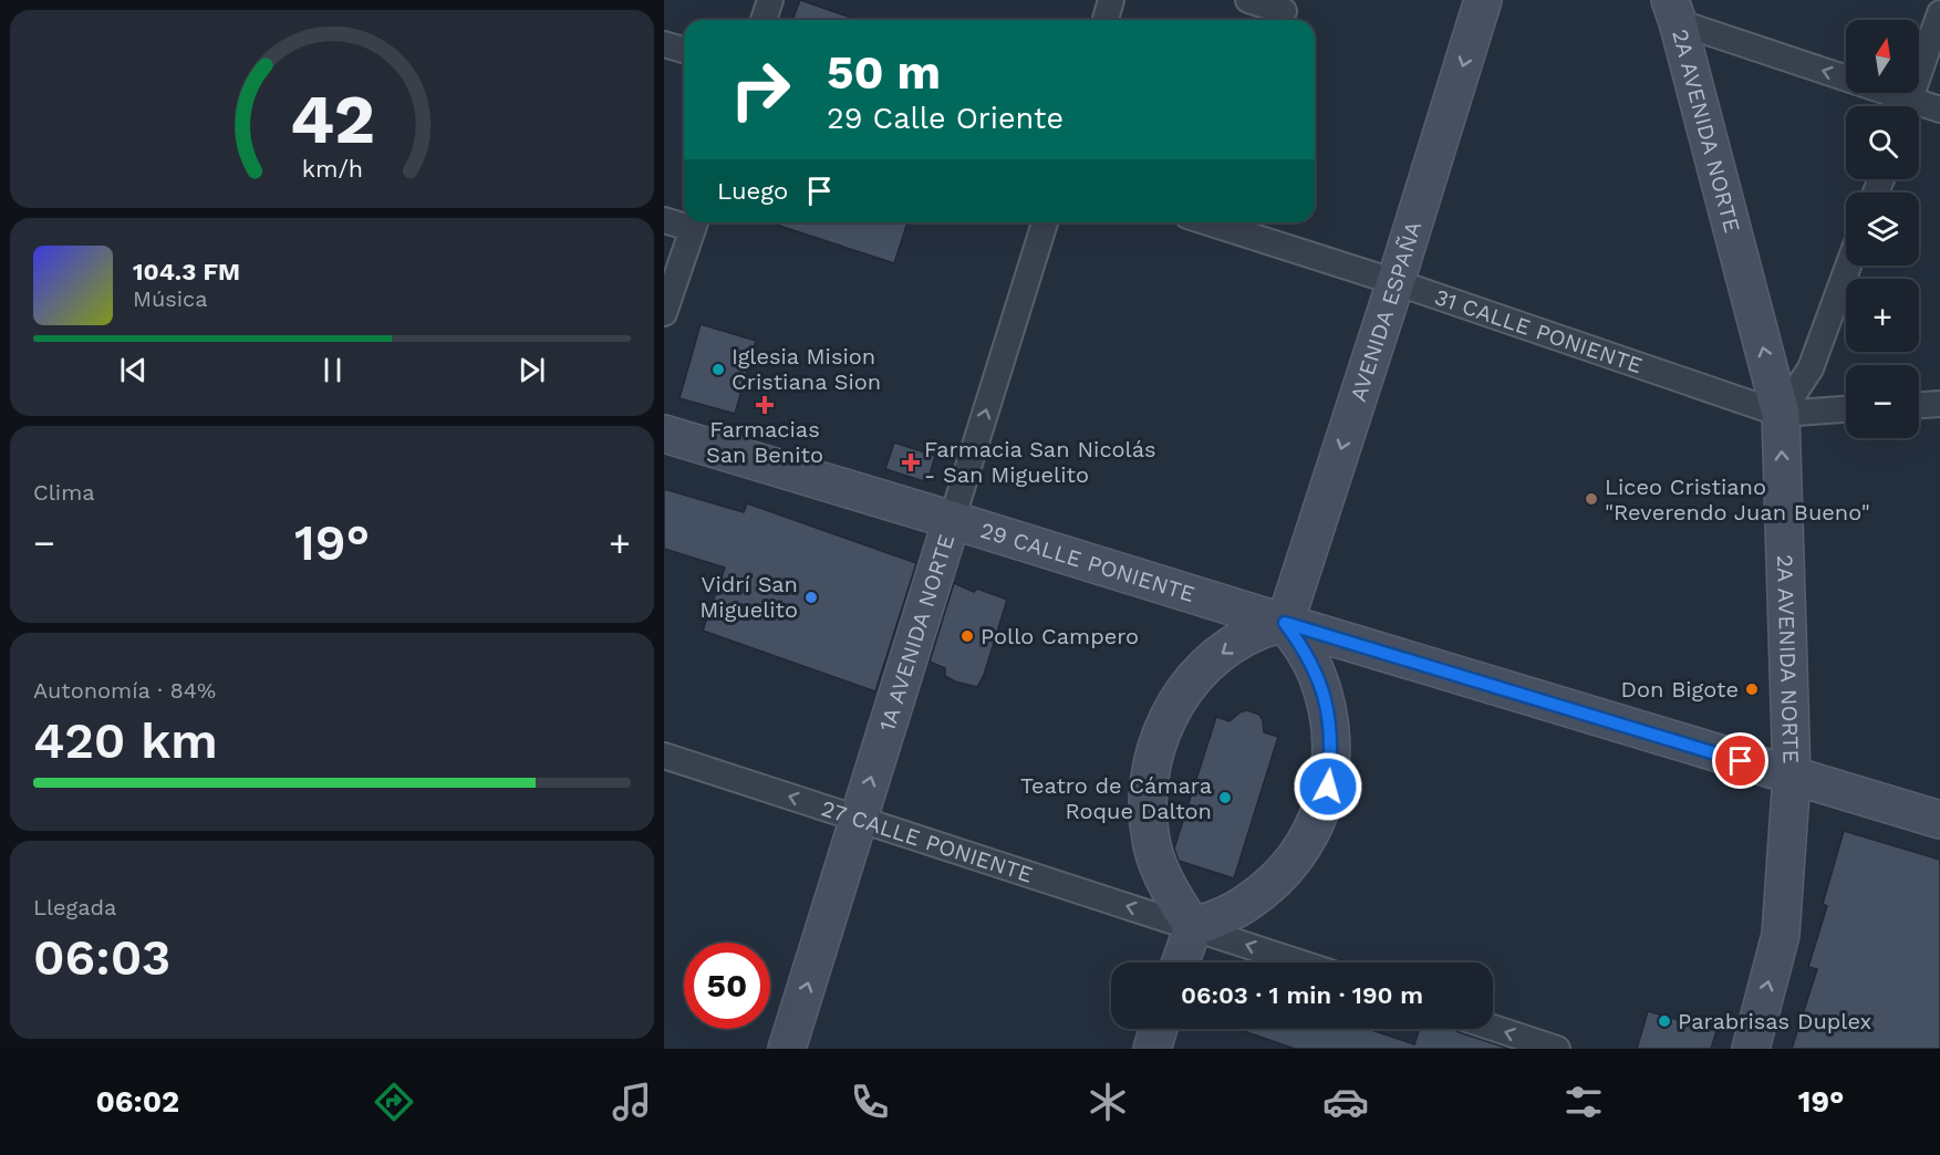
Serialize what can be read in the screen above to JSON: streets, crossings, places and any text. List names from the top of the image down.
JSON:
{
  "streets": {
    "main road": [
      "2A AVENIDA NORTE",
      "AVENIDA ESPAÑA",
      "29 CALLE PONIENTE",
      "1A AVENIDA NORTE"
    ],
    "street": ["31 CALLE PONIENTE", "27 CALLE PONIENTE"]
  },
  "crossings": [
    ["2A AVENIDA NORTE", "31 CALLE PONIENTE"],
    ["2A AVENIDA NORTE", "29 CALLE PONIENTE"],
    ["AVENIDA ESPAÑA", "31 CALLE PONIENTE"],
    ["AVENIDA ESPAÑA", "29 CALLE PONIENTE"],
    ["29 CALLE PONIENTE", "1A AVENIDA NORTE"],
    ["1A AVENIDA NORTE", "27 CALLE PONIENTE"]
  ],
  "one_way": [
    "2A AVENIDA NORTE",
    "AVENIDA ESPAÑA",
    "1A AVENIDA NORTE",
    "27 CALLE PONIENTE"
  ],
  "places": {
    "other": [
      "Iglesia Mision Cristiana Sion",
      "Liceo Cristiano \"Reverendo Juan Bueno\"",
      "Vidrí San Miguelito",
      "Pollo Campero",
      "Don Bigote",
      "Teatro de Cámara Roque Dalton",
      "Parabrisas Duplex"
    ],
    "health": ["Farmacias San Benito", "Farmacia San Nicolás - San Miguelito"]
  },
  "north": "top",
  "page": {
    "map_buttons": ["+", "−"],
    "turn": ["50 m", "29 Calle Oriente"],
    "then": "Luego",
    "song": ["104.3 FM", "Música"],
    "tile": [
      "Clima",
      ["Autonomía · 84%", "420 km"],
      ["Llegada", "06:03"]
    ],
    "heat": ["−", "19°", "+"],
    "limit": "50",
    "trip": "06:03 · 1 min · 190 m",
    "tabs": ["06:02", "19°"],
    "gauge": ["42", "km/h"]
  }
}
